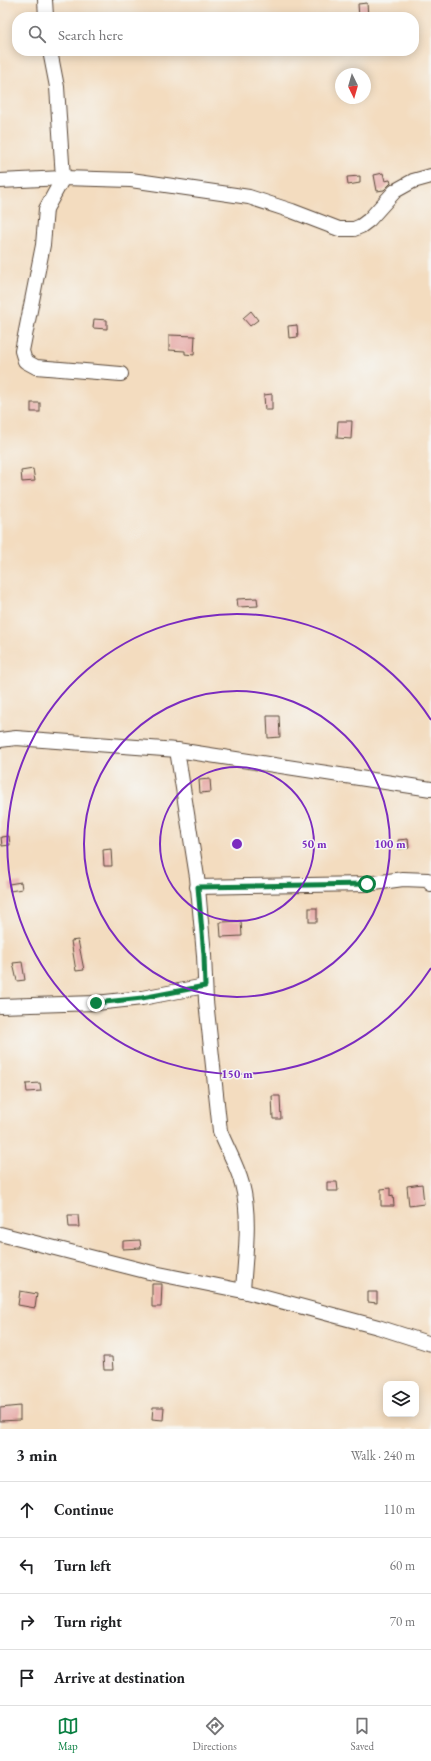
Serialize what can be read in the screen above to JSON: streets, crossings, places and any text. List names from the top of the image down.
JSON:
{
  "north": "bottom",
  "page": {
    "search": "Search here",
    "heading": ["3 min", "Walk · 240 m"],
    "list": [
      ["Continue", "110 m"],
      ["Turn left", "60 m"],
      ["Turn right", "70 m"],
      "Arrive at destination"
    ],
    "nav": ["Map", "Directions", "Saved"]
  },
  "rings": ["50 m", "100 m", "150 m"]
}
